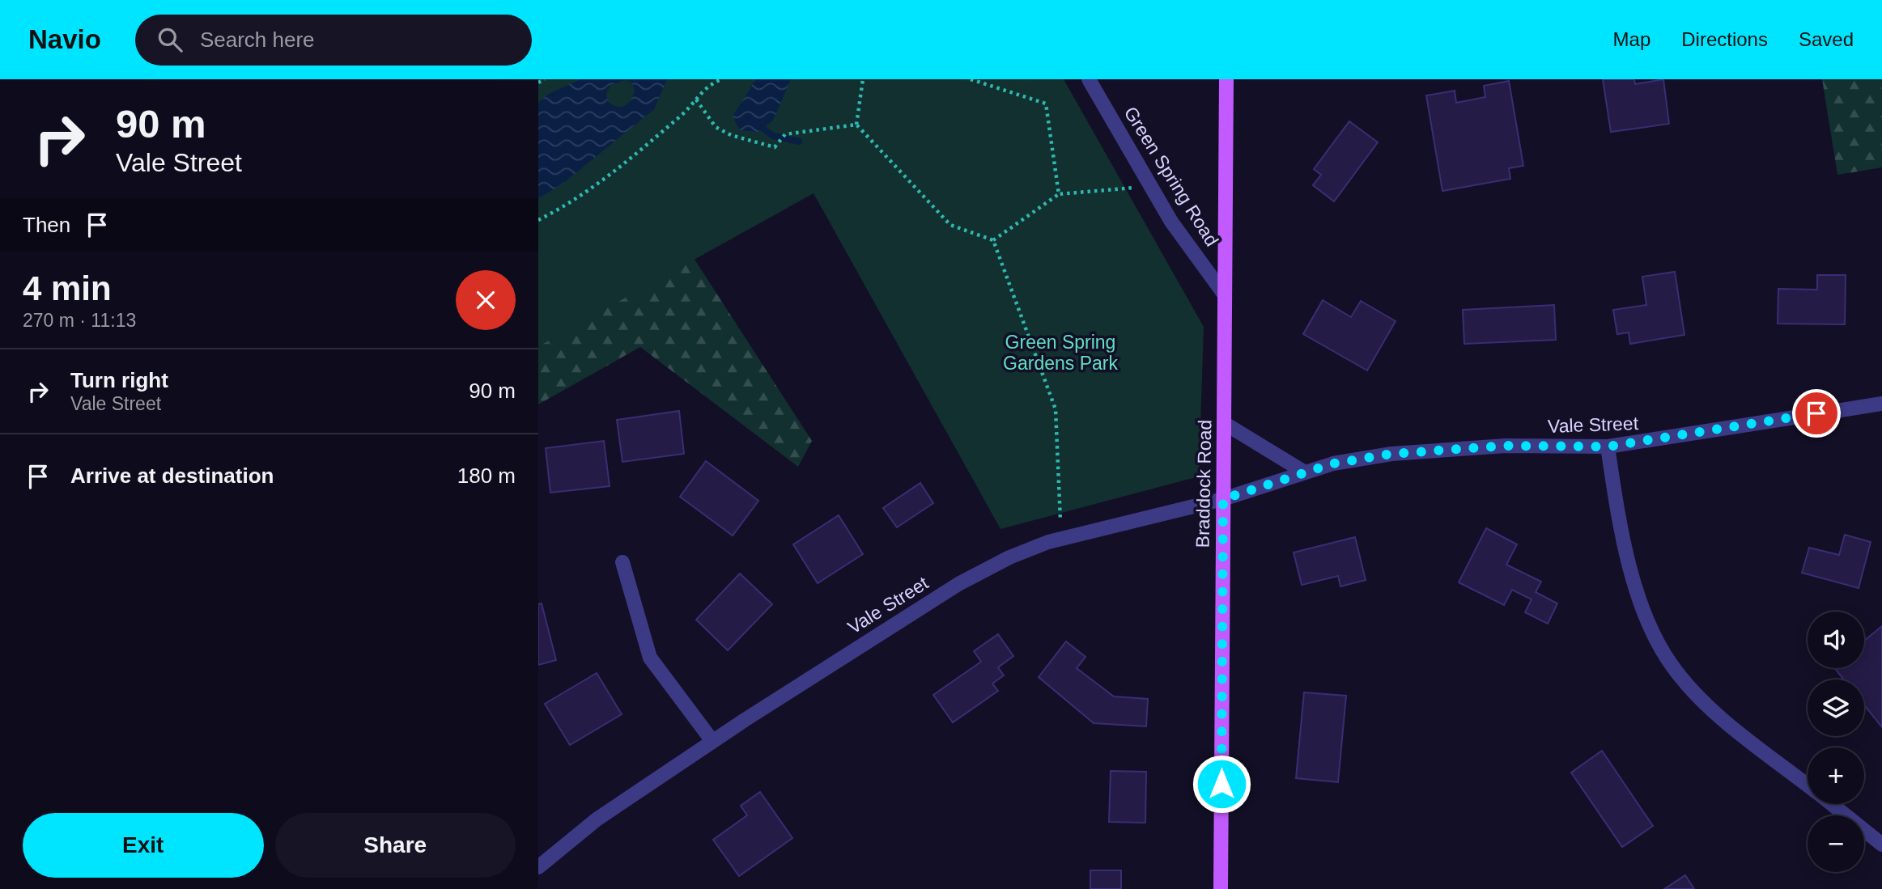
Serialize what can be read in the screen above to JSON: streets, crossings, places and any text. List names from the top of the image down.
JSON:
{
  "streets": {
    "main road": ["Braddock Road"],
    "street": ["Green Spring Road", "Vale Street"]
  },
  "crossings": [
    ["Green Spring Road", "Braddock Road"],
    ["Vale Street", "Braddock Road"]
  ],
  "parks": ["Green Spring Gardens Park"],
  "page": {
    "header": "Navio",
    "search": "Search here",
    "nav": ["Map", "Directions", "Saved"],
    "turn": ["90 m", "Vale Street"],
    "then": "Then",
    "heading": ["4 min", "270 m · 11:13"],
    "list": [
      {
        "name": "Turn right",
        "note": "Vale Street",
        "value": "90 m"
      },
      {
        "name": "Arrive at destination",
        "value": "180 m"
      }
    ],
    "map_buttons": ["+", "−"],
    "buttons": ["Exit", "Share"]
  }
}
